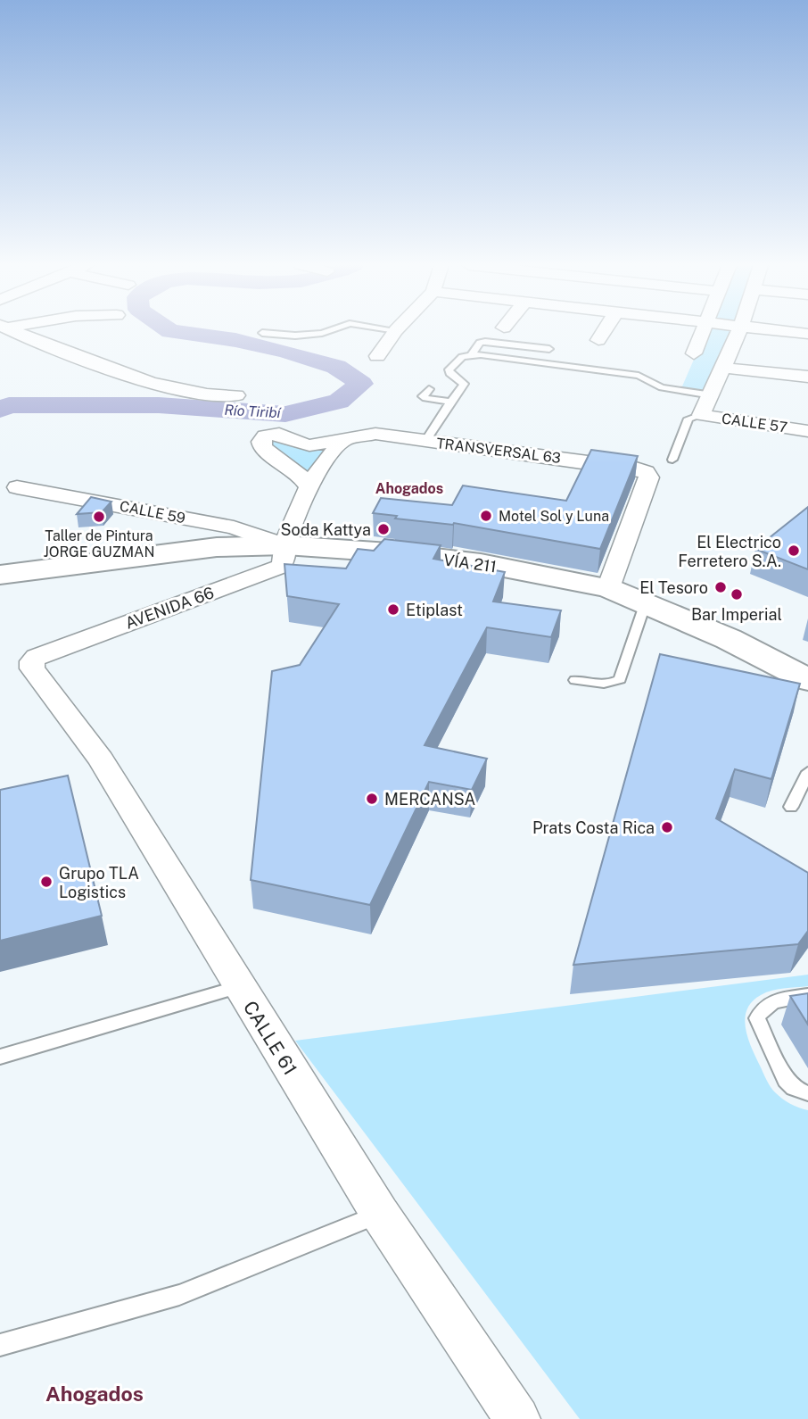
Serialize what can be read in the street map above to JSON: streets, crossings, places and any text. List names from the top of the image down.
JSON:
{
  "streets": {
    "main road": ["VÍA 211"],
    "street": [
      "CALLE 57",
      "TRANSVERSAL 63",
      "CALLE 59",
      "AVENIDA 66",
      "CALLE 61"
    ]
  },
  "crossings": [
    ["TRANSVERSAL 63", "VÍA 211"],
    ["CALLE 59", "VÍA 211"],
    ["CALLE 59", "AVENIDA 66"],
    ["VÍA 211", "AVENIDA 66"],
    ["AVENIDA 66", "CALLE 61"]
  ],
  "districts": ["Ahogados", "Ahogados"],
  "water": ["Río Tiribí"],
  "places": [
    "Motel Sol y Luna",
    "Taller de Pintura JORGE GUZMAN",
    "Soda Kattya",
    "El Electrico Ferretero S.A.",
    "El Tesoro",
    "Bar Imperial",
    "Etiplast",
    "MERCANSA",
    "Prats Costa Rica",
    "Grupo TLA Logistics"
  ]
}
